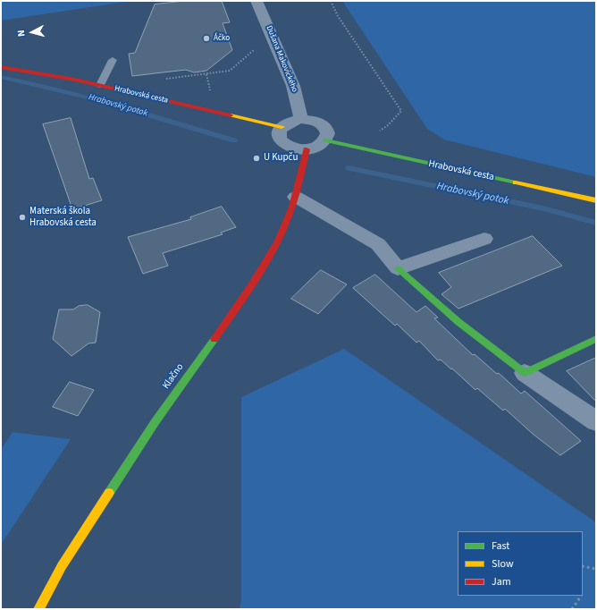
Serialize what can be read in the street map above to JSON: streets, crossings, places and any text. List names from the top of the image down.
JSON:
{
  "streets": {
    "street": ["Dušana Makovického", "Hrabovská cesta", "Klačno"]
  },
  "crossings": [
    ["Dušana Makovického", "Hrabovská cesta"],
    ["Dušana Makovického", "Klačno"],
    ["Hrabovská cesta", "Klačno"]
  ],
  "water": ["Hrabovský potok"],
  "places": ["Áčko", "U Kupču", "Materská škola Hrabovská cesta"],
  "legend": ["Fast", "Slow", "Jam"],
  "north": "left"
}
